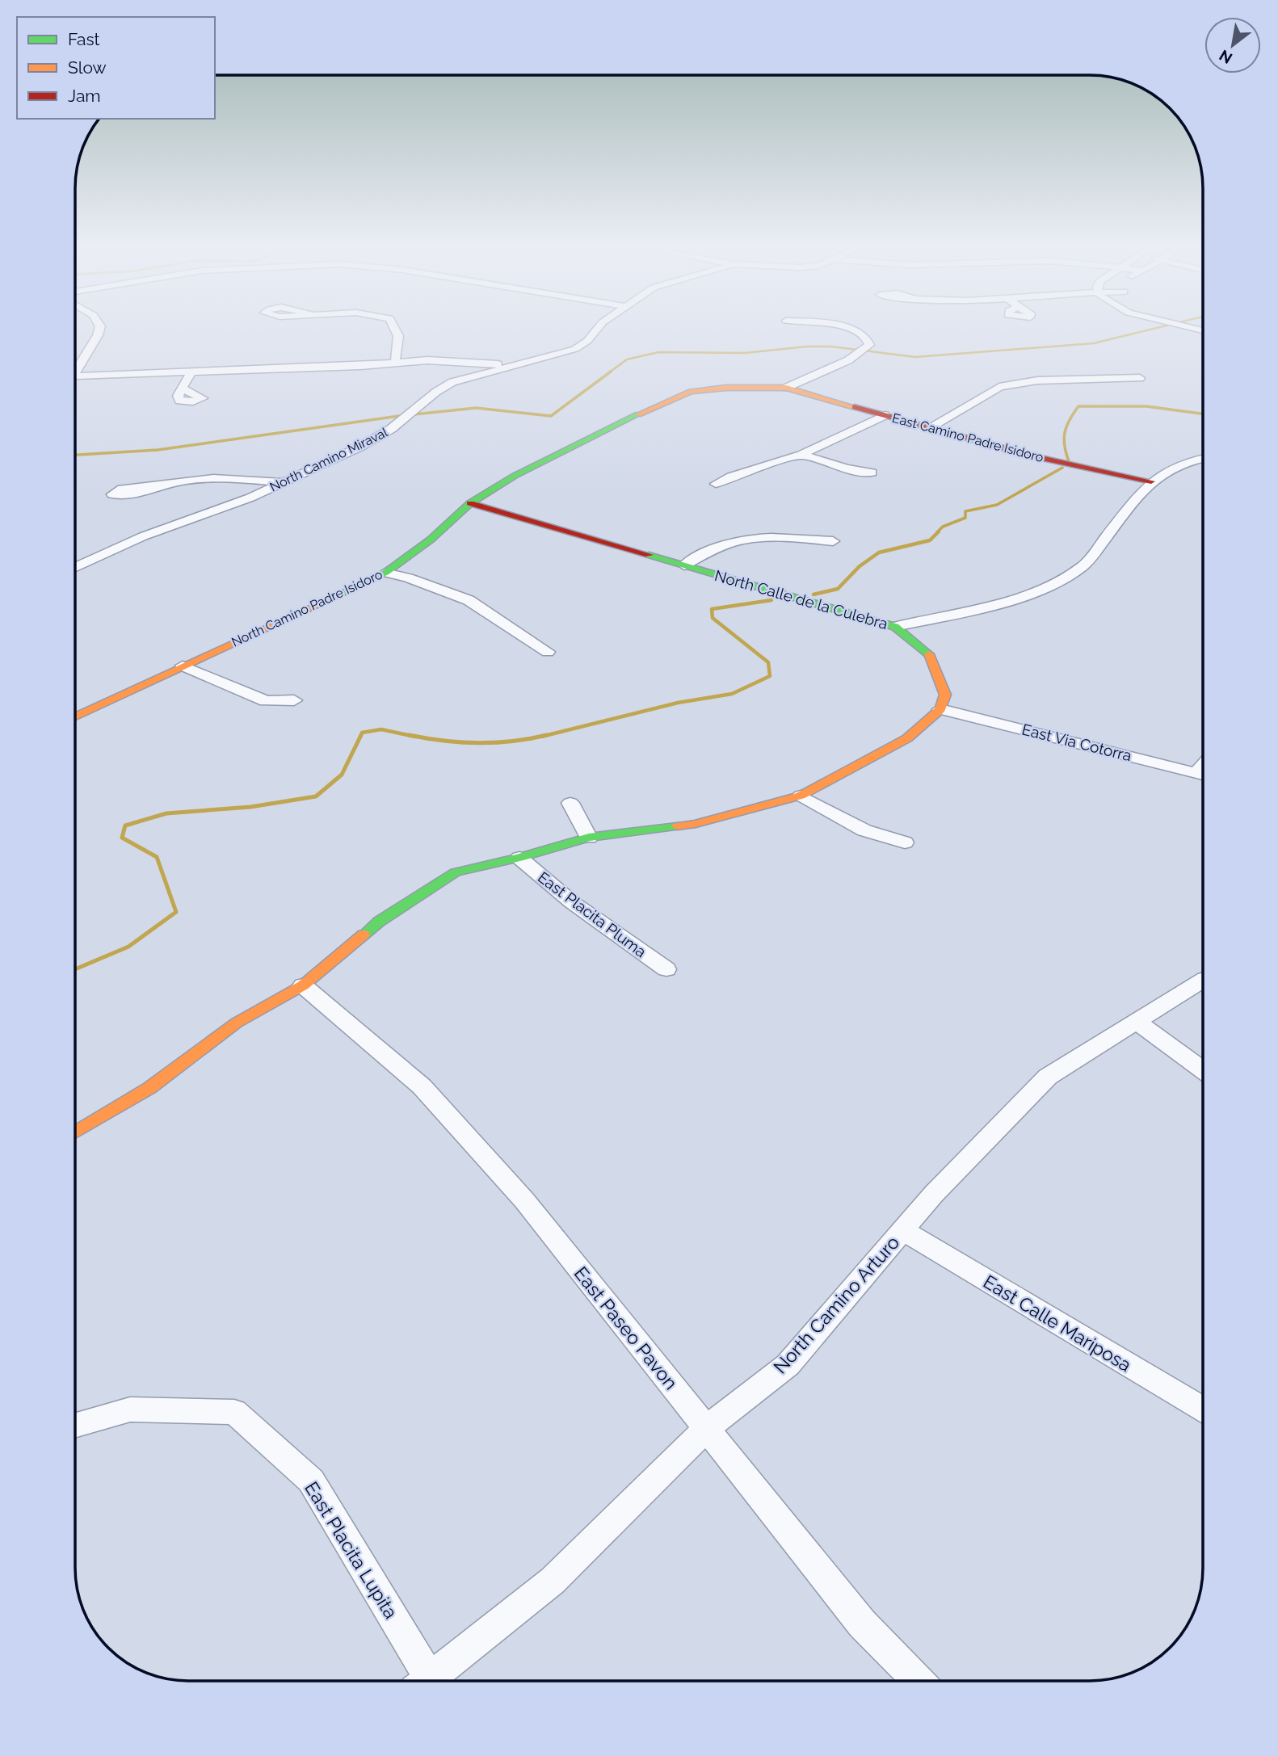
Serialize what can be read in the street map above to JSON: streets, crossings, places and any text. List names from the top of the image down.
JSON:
{
  "streets": {
    "street": [
      "East Camino Padre Isidoro",
      "North Camino Miraval",
      "North Calle de la Culebra",
      "North Camino Padre Isidoro",
      "East Via Cotorra",
      "East Placita Pluma",
      "North Camino Arturo",
      "East Calle Mariposa",
      "East Paseo Pavon",
      "East Placita Lupita"
    ]
  },
  "crossings": [
    ["East Camino Padre Isidoro", "North Camino Padre Isidoro"],
    ["North Calle de la Culebra", "North Camino Padre Isidoro"],
    ["North Calle de la Culebra", "East Via Cotorra"],
    ["North Camino Arturo", "East Calle Mariposa"],
    ["North Camino Arturo", "East Paseo Pavon"]
  ],
  "legend": ["Fast", "Slow", "Jam"],
  "north": "bottom left"
}
